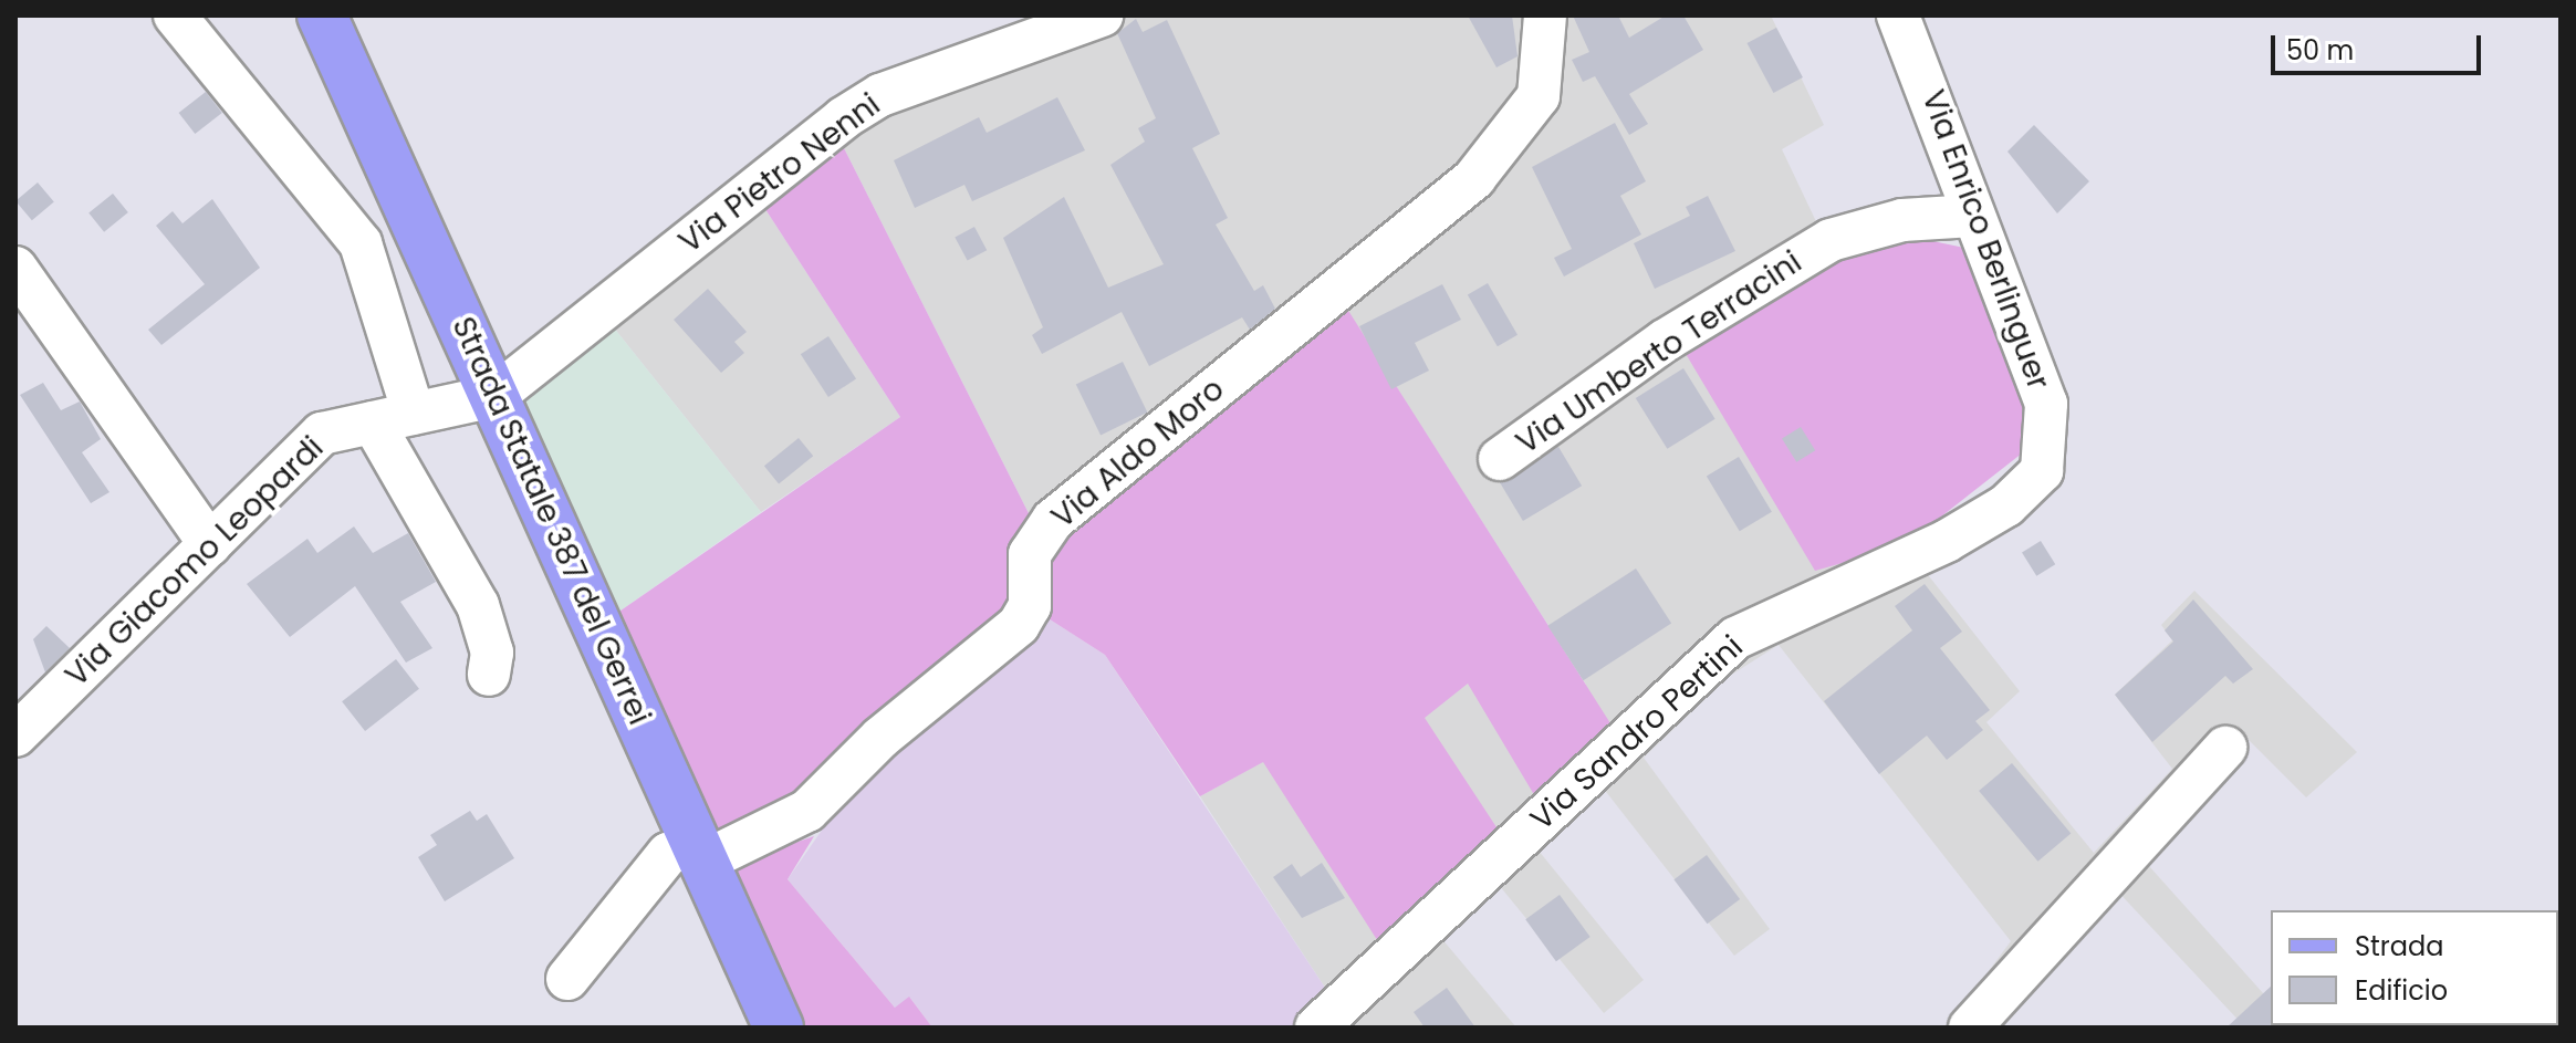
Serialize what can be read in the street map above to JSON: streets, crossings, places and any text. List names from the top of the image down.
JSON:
{
  "streets": {
    "main road": ["Strada Statale 387 del Gerrei"],
    "street": [
      "Via Pietro Nenni",
      "Via Enrico Berlinguer",
      "Via Umberto Terracini",
      "Via Aldo Moro",
      "Via Giacomo Leopardi",
      "Via Sandro Pertini"
    ]
  },
  "crossings": [
    ["Via Pietro Nenni", "Strada Statale 387 del Gerrei"],
    ["Via Pietro Nenni", "Via Giacomo Leopardi"],
    ["Via Enrico Berlinguer", "Via Umberto Terracini"],
    ["Via Enrico Berlinguer", "Via Sandro Pertini"],
    ["Via Aldo Moro", "Strada Statale 387 del Gerrei"],
    ["Strada Statale 387 del Gerrei", "Via Giacomo Leopardi"]
  ],
  "legend": ["Strada", "Edificio"],
  "scale_bar": "50 m"
}
